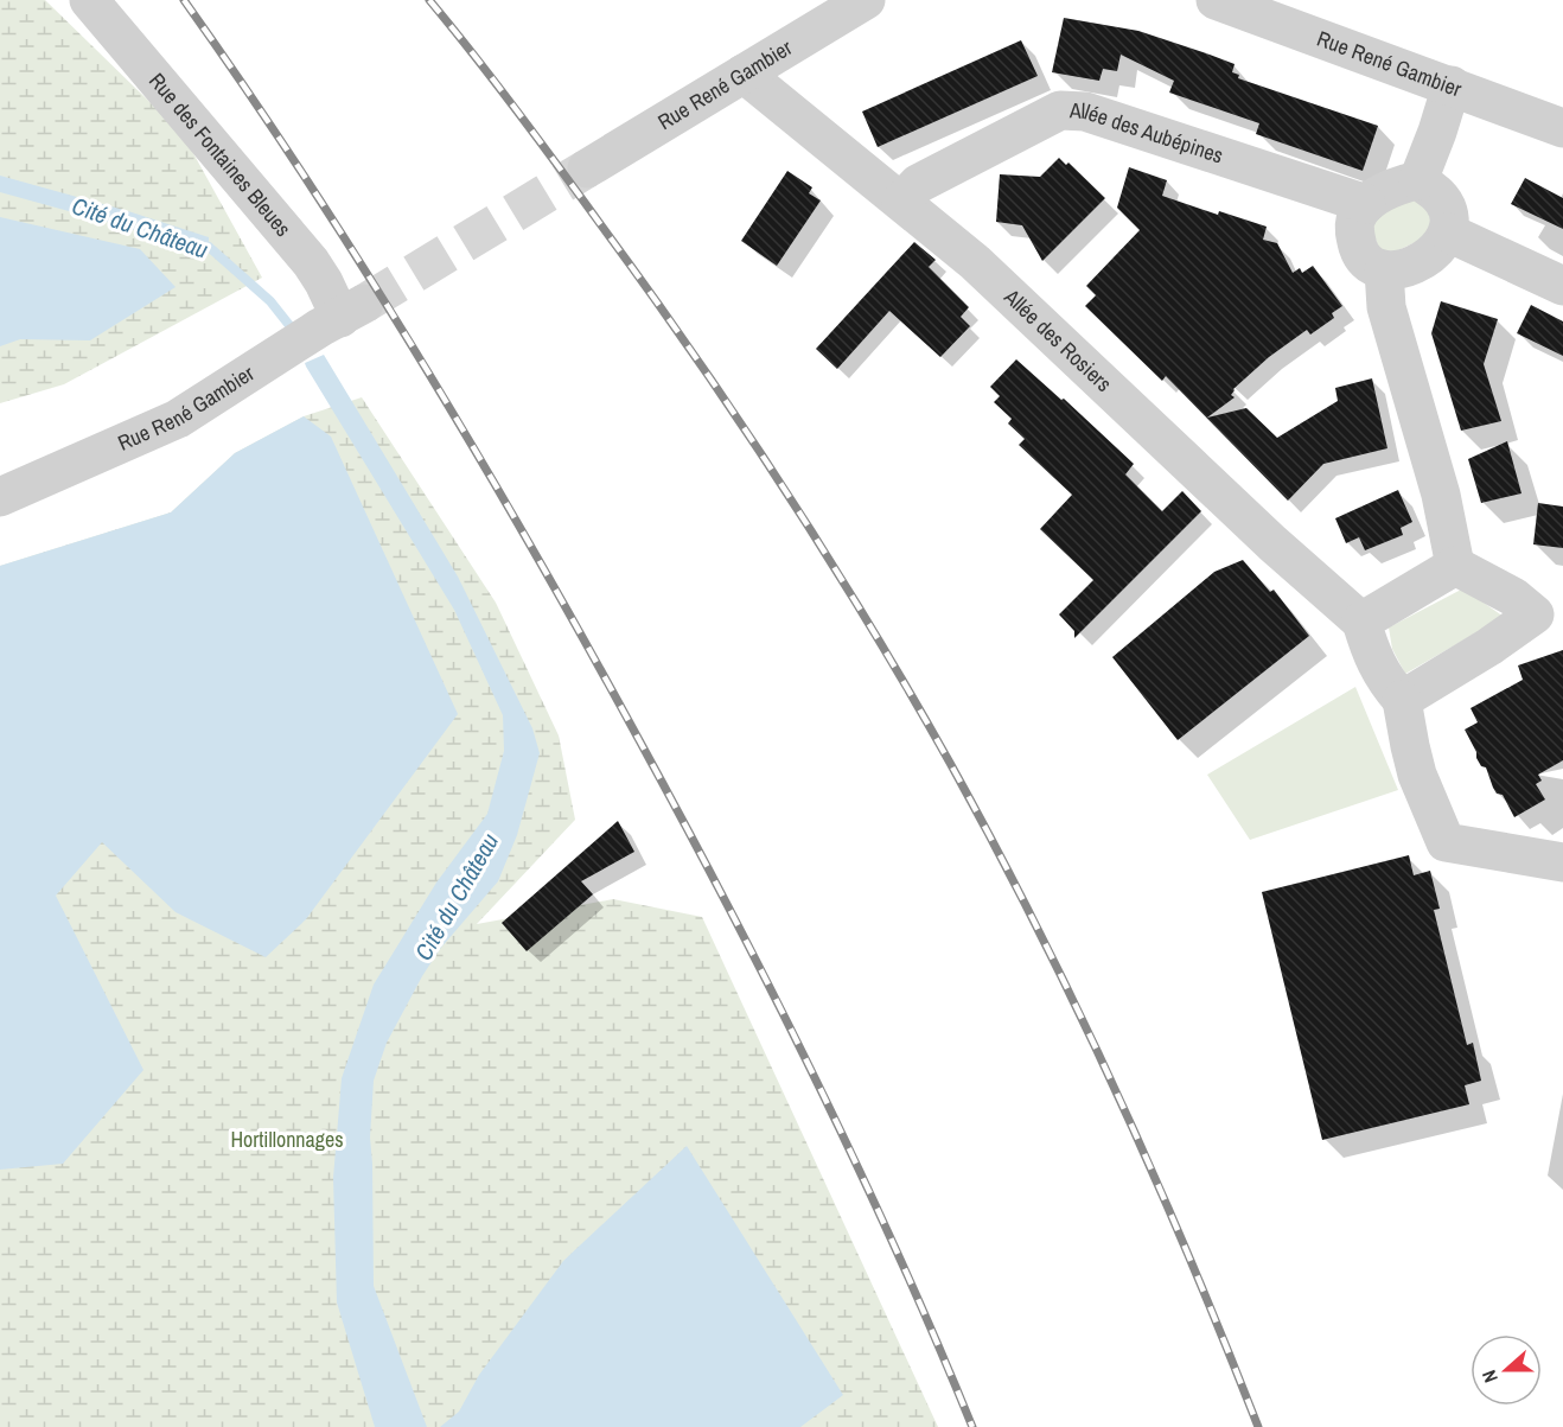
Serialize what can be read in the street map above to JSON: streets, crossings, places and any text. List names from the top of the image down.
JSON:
{
  "streets": {
    "street": [
      "Rue René Gambier",
      "Allée des Aubépines",
      "Rue des Fontaines Bleues",
      "Allée des Rosiers"
    ]
  },
  "crossings": [
    ["Rue René Gambier", "Rue des Fontaines Bleues"],
    ["Rue René Gambier", "Allée des Rosiers"],
    ["Allée des Aubépines", "Allée des Rosiers"]
  ],
  "water": ["Cité du Château"],
  "parks": ["Hortillonnages"],
  "north": "left"
}
